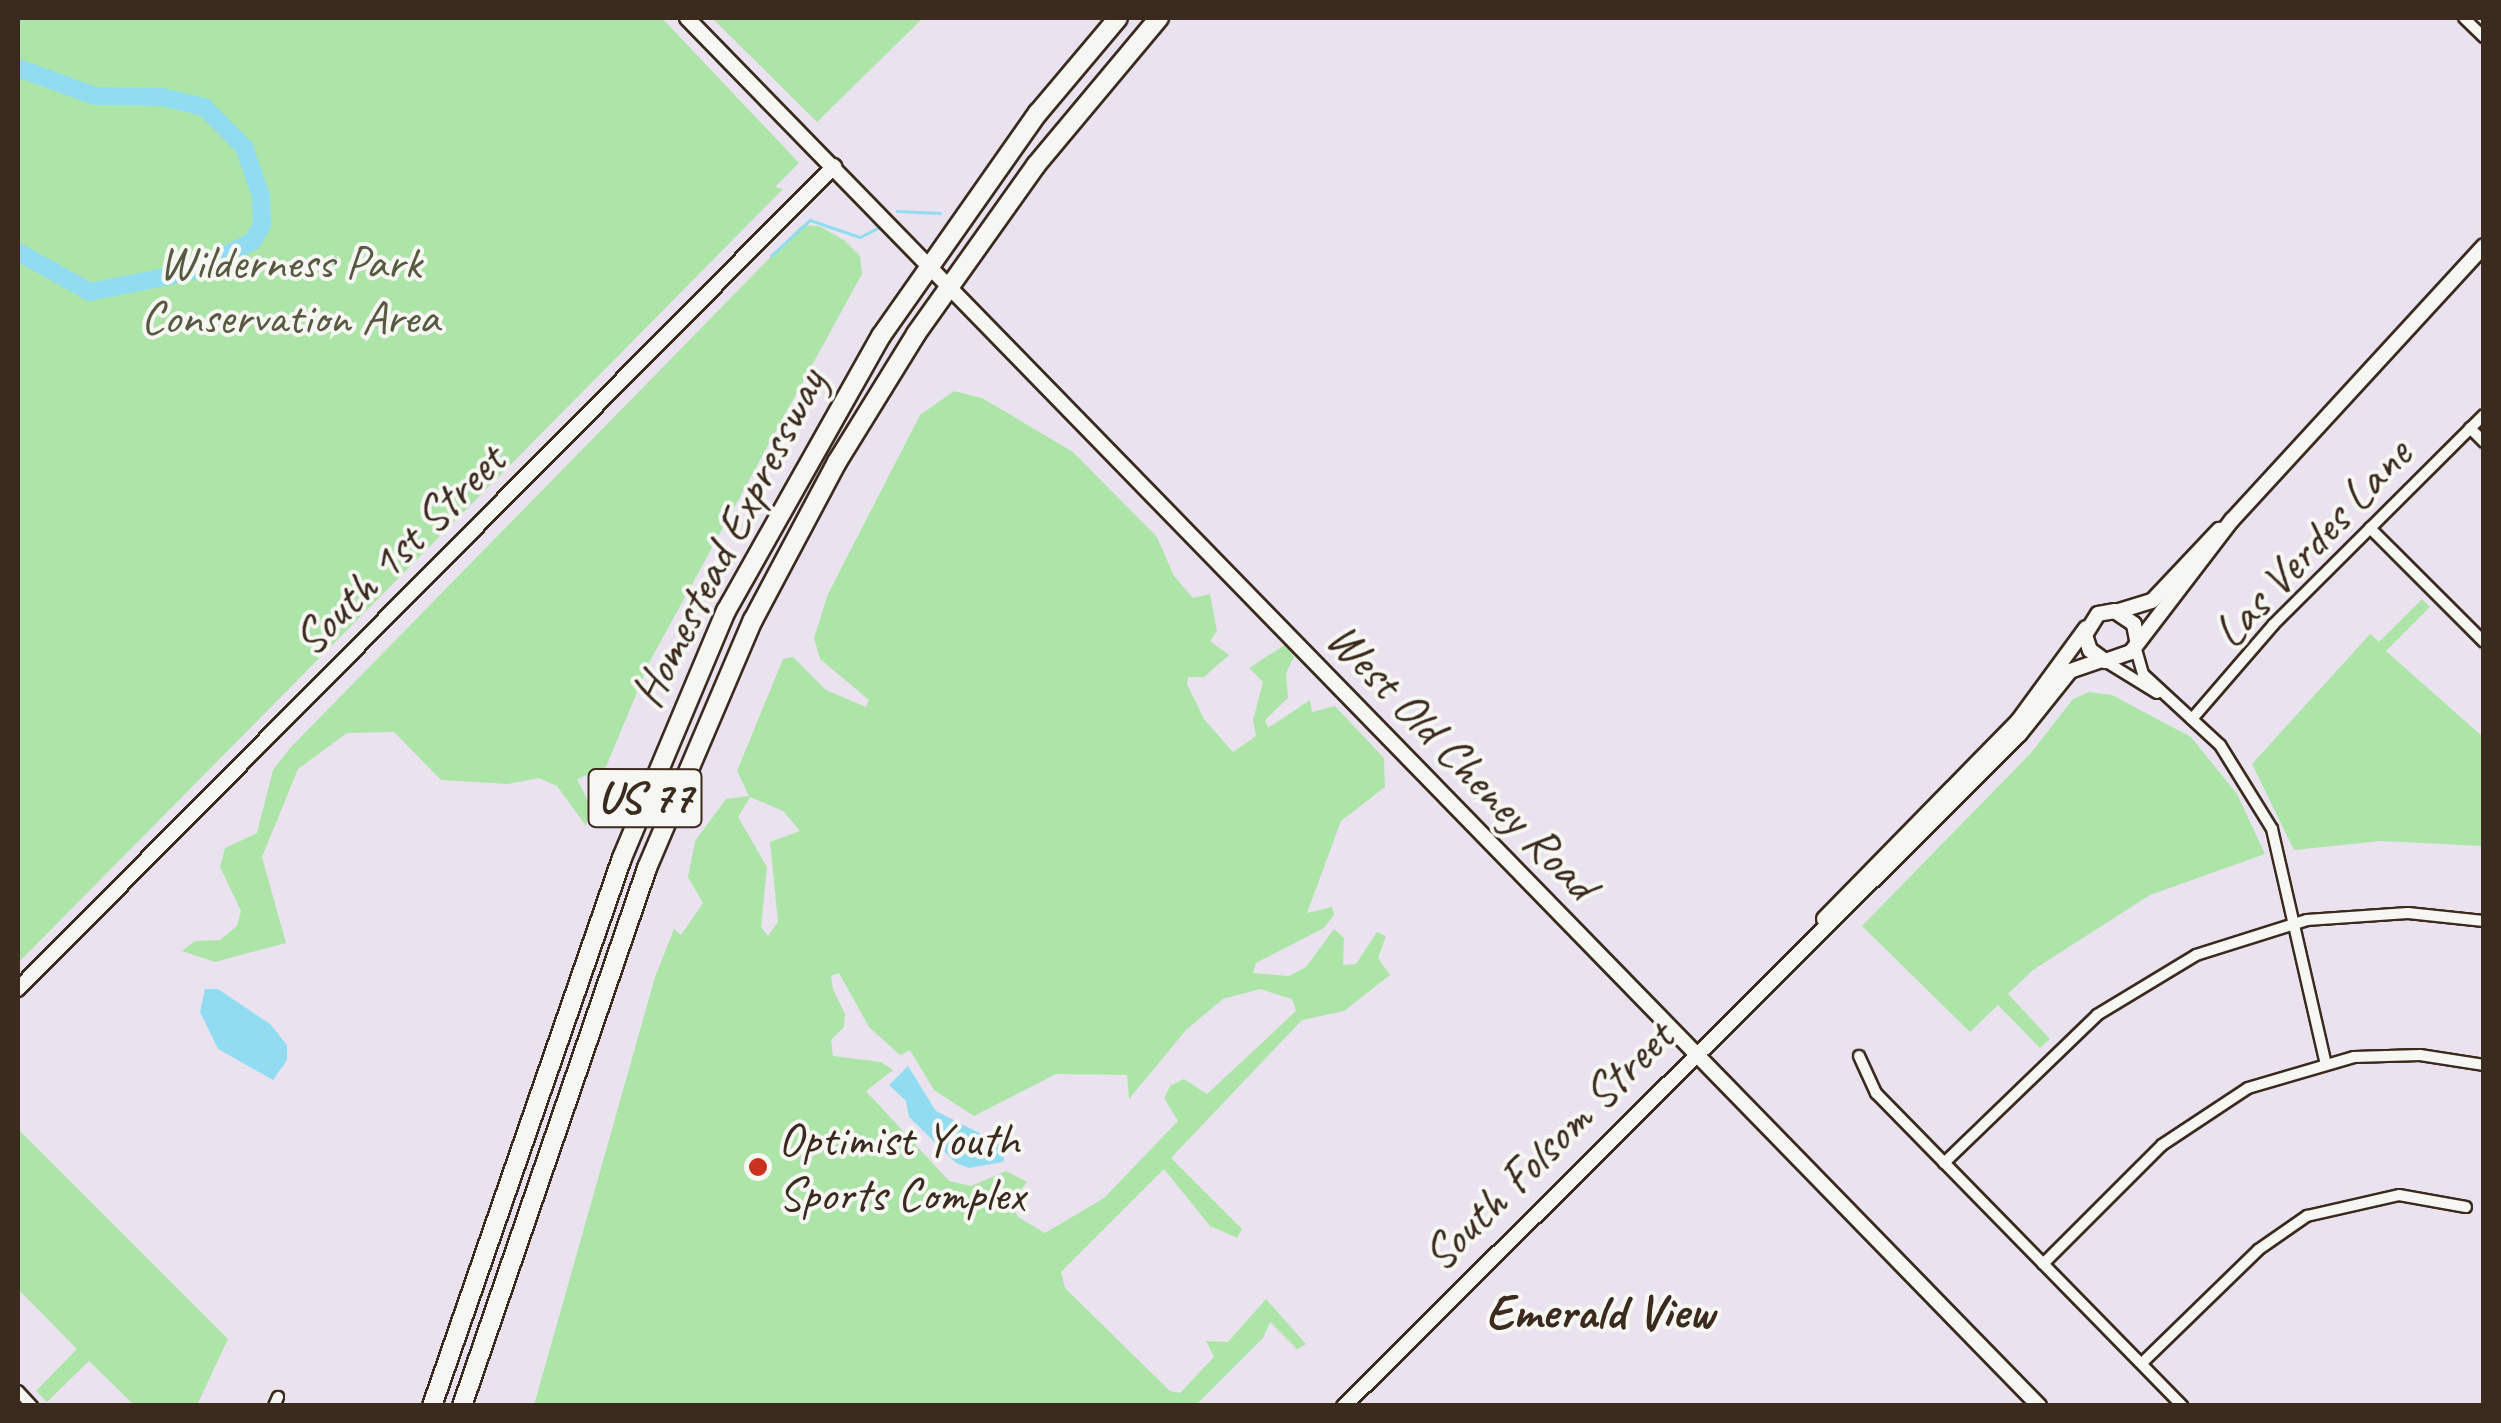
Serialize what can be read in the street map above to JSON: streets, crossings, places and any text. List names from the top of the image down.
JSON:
{
  "streets": {
    "highway": ["Homestead Expressway", "US 77"],
    "street": [
      "Las Verdes Lane",
      "South 1st Street",
      "West Old Cheney Road",
      "South Folsom Street"
    ]
  },
  "crossings": [
    ["Homestead Expressway", "West Old Cheney Road"],
    ["South 1st Street", "West Old Cheney Road"],
    ["West Old Cheney Road", "South Folsom Street"]
  ],
  "districts": ["Emerald View"],
  "parks": ["Wilderness Park Conservation Area"],
  "places": ["Optimist Youth Sports Complex"]
}
